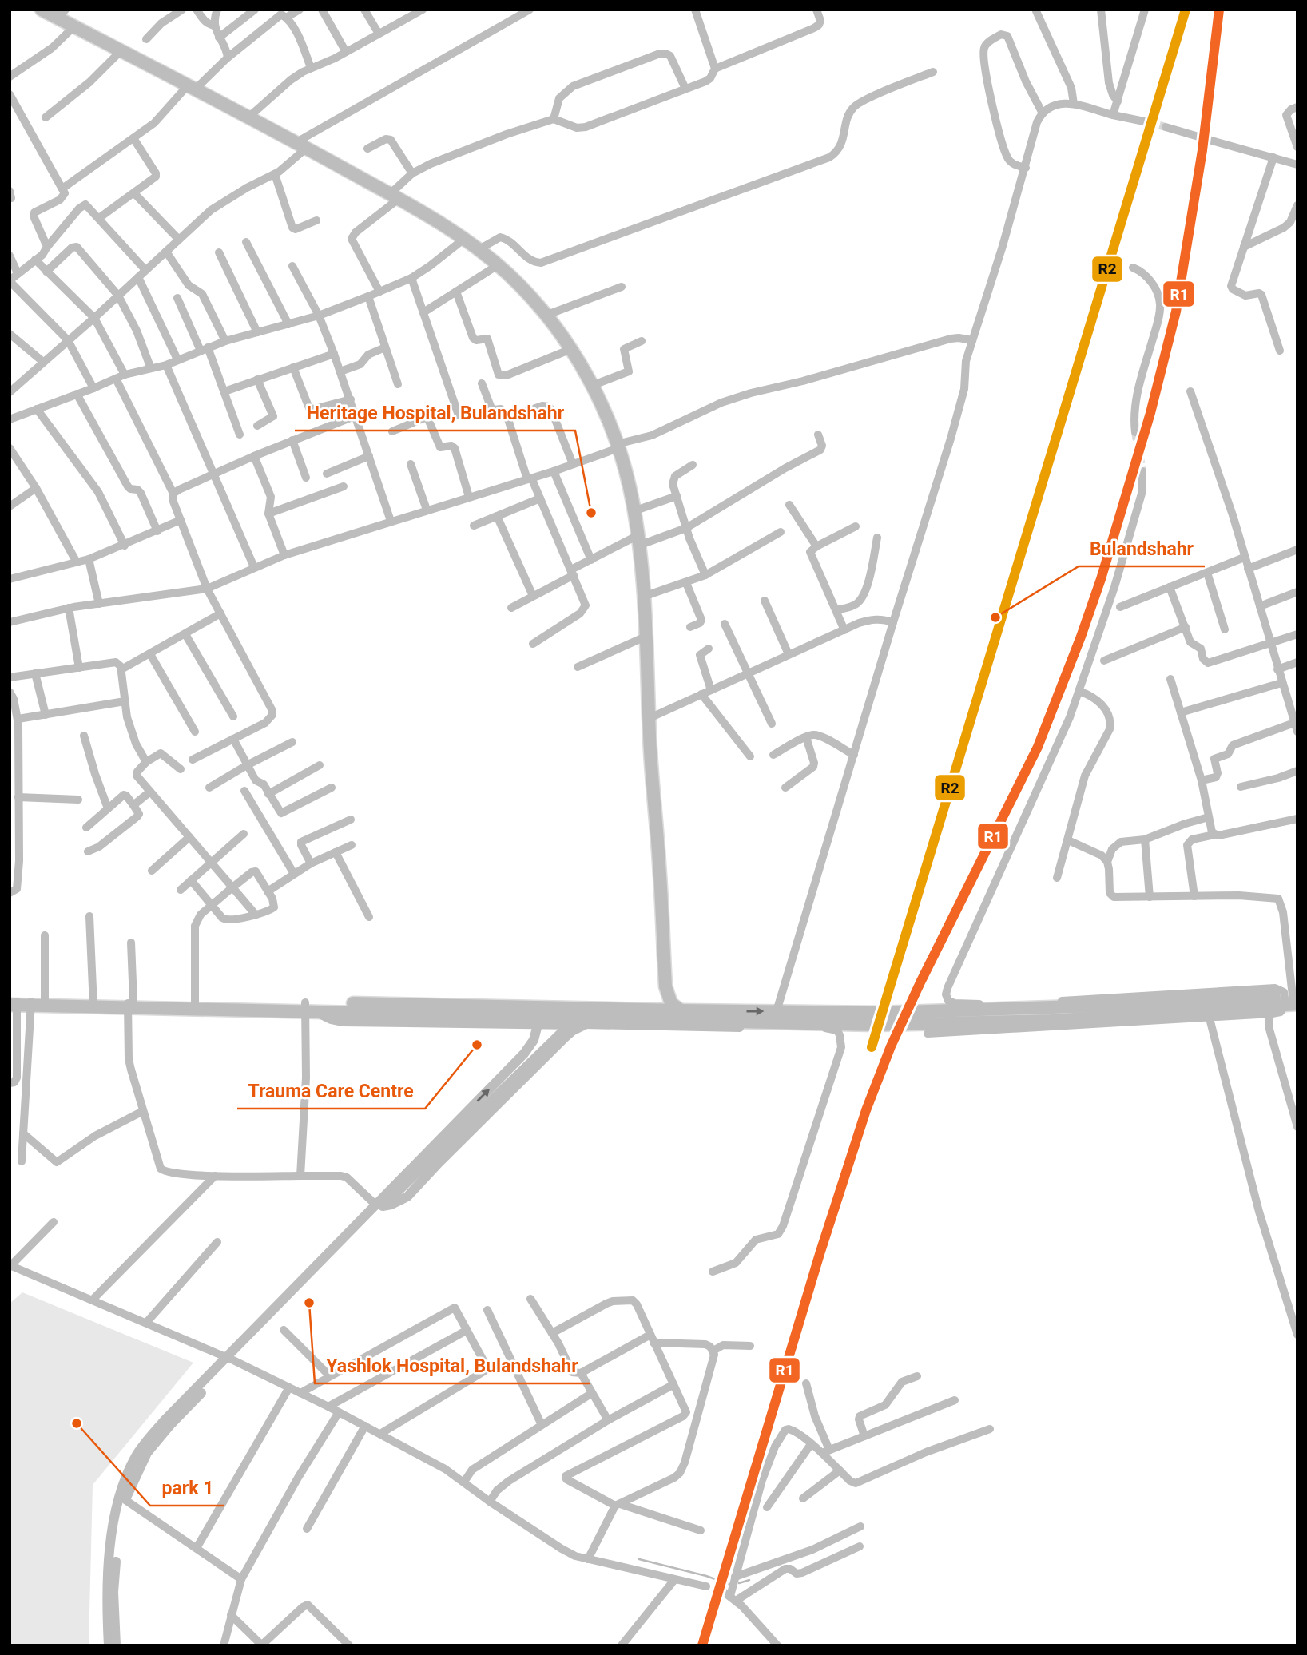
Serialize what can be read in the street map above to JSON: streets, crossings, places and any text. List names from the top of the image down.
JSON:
{
  "places": [
    "Heritage Hospital, Bulandshahr",
    "Bulandshahr",
    "Trauma Care Centre",
    "Yashlok Hospital, Bulandshahr",
    "park 1"
  ],
  "lines": ["transit line R1", "transit line R2"]
}
